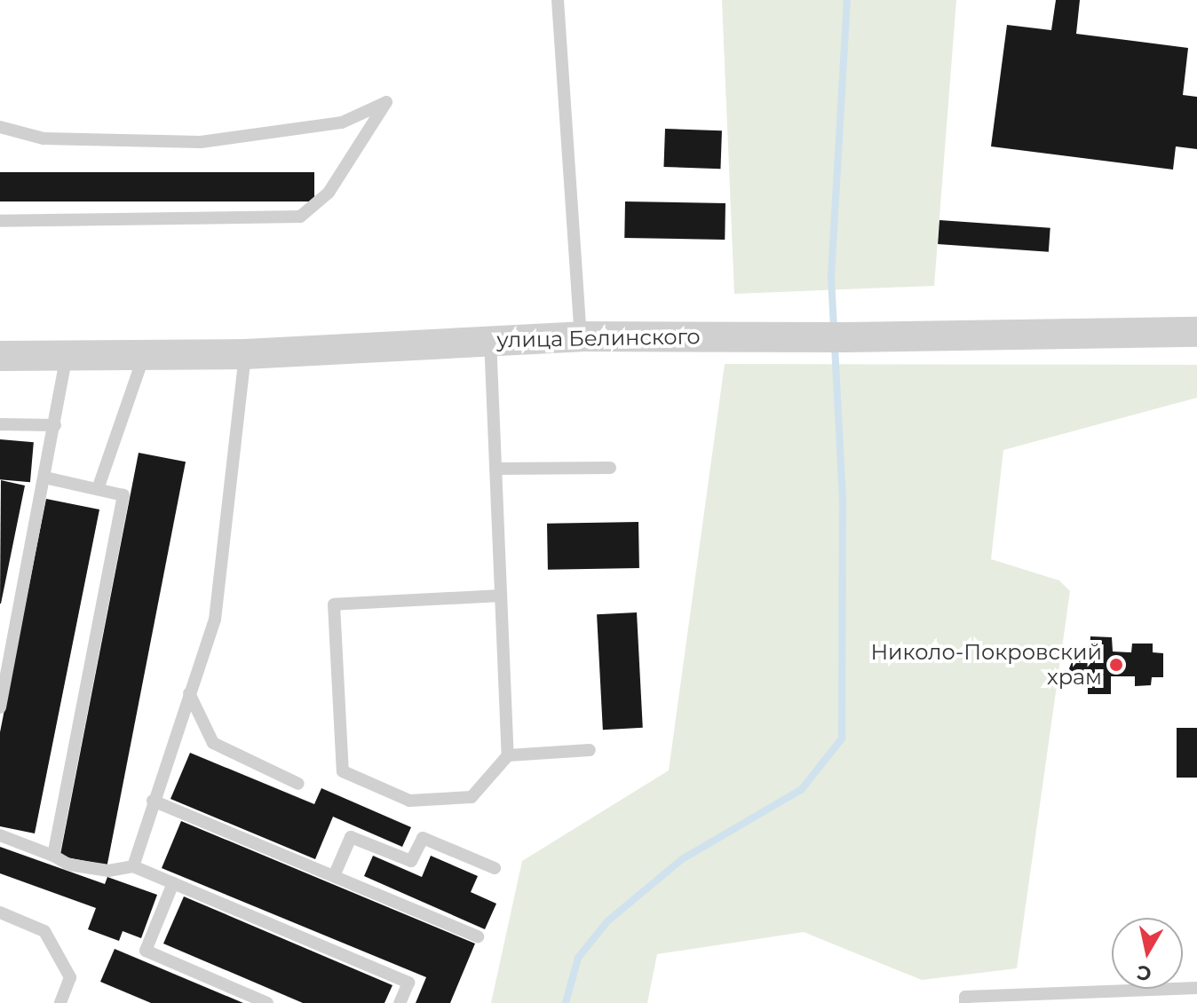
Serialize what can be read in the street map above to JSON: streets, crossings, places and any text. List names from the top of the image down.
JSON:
{
  "streets": {
    "street": ["улица Белинского"]
  },
  "places": ["Николо-Покровский храм"],
  "north": "bottom"
}
